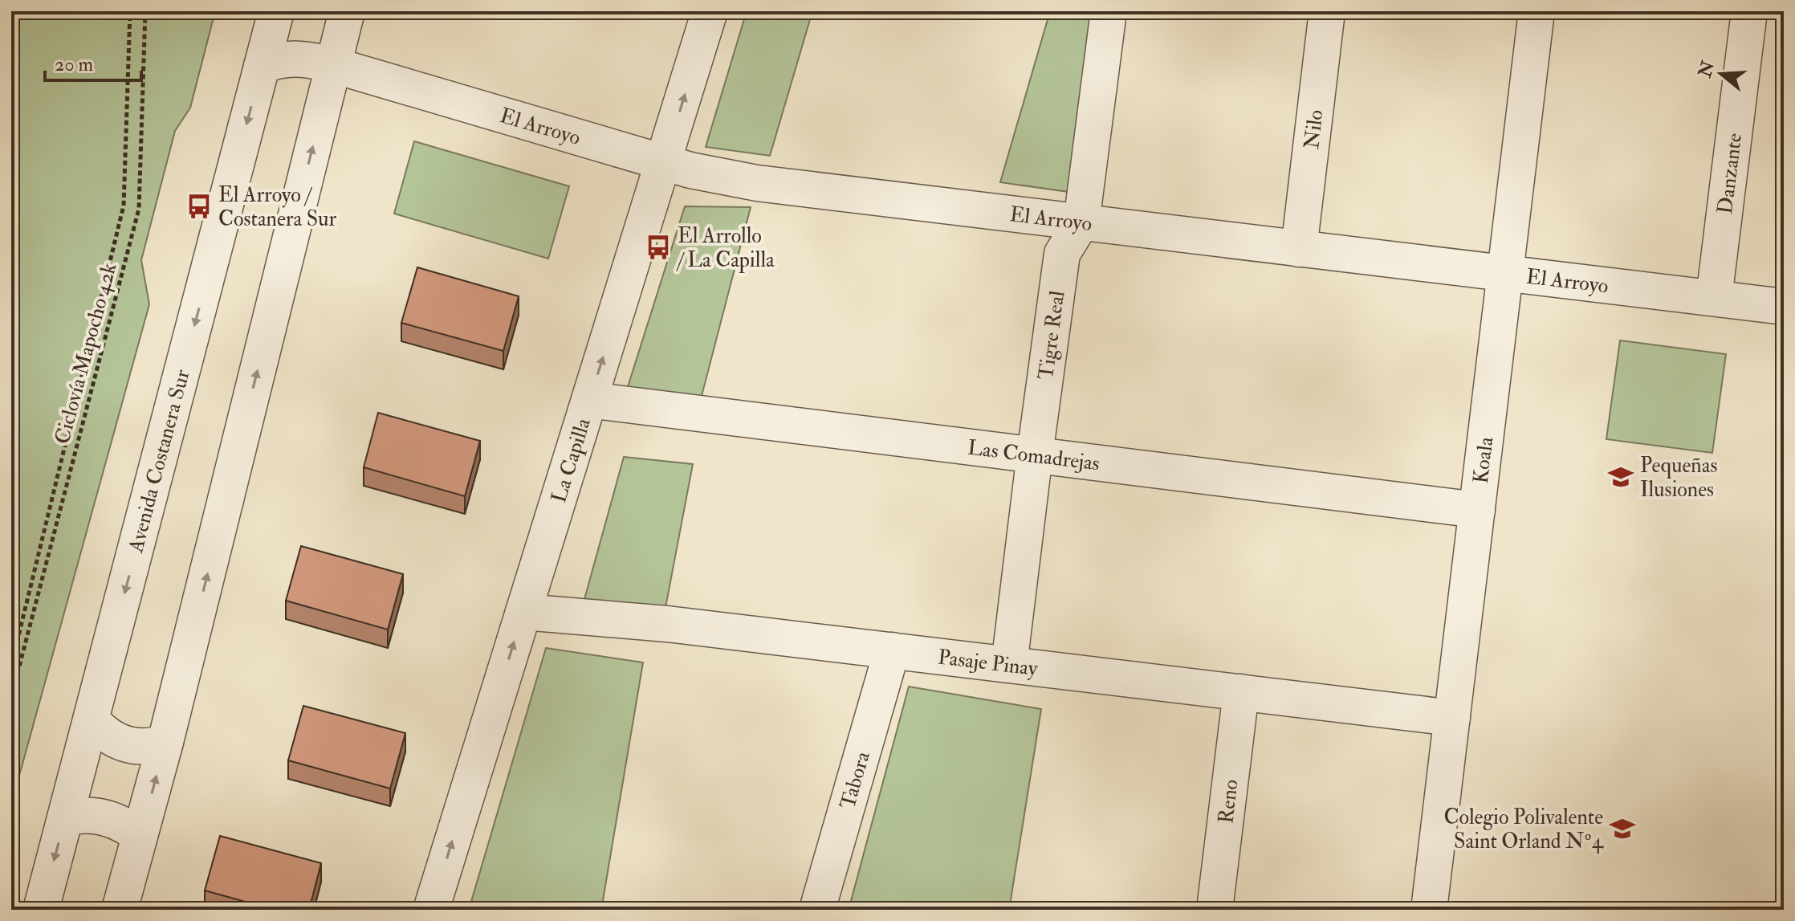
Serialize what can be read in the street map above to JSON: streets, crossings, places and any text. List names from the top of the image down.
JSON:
{
  "streets": {
    "street": [
      "El Arroyo",
      "Nilo",
      "Danzante",
      "Tigre Real",
      "Las Comadrejas",
      "La Capilla",
      "Avenida Costanera Sur",
      "Koala",
      "Pasaje Pinay",
      "Tabora",
      "Reno"
    ],
    "path": ["Ciclovía Mapocho 42k"]
  },
  "crossings": [
    ["El Arroyo", "Nilo"],
    ["El Arroyo", "Danzante"],
    ["El Arroyo", "Tigre Real"],
    ["El Arroyo", "La Capilla"],
    ["El Arroyo", "Avenida Costanera Sur"],
    ["El Arroyo", "Koala"],
    ["Tigre Real", "Las Comadrejas"],
    ["Tigre Real", "Pasaje Pinay"],
    ["Las Comadrejas", "La Capilla"],
    ["Las Comadrejas", "Koala"],
    ["La Capilla", "Pasaje Pinay"],
    ["Koala", "Pasaje Pinay"],
    ["Pasaje Pinay", "Tabora"],
    ["Pasaje Pinay", "Reno"]
  ],
  "places": {
    "bus stop": ["El Arroyo / Costanera Sur", "El Arrollo / La Capilla"],
    "school or university": ["Pequeñas Ilusiones", "Colegio Polivalente Saint Orland Nº4"]
  },
  "scale_bar": "20 m",
  "north": "left"
}
